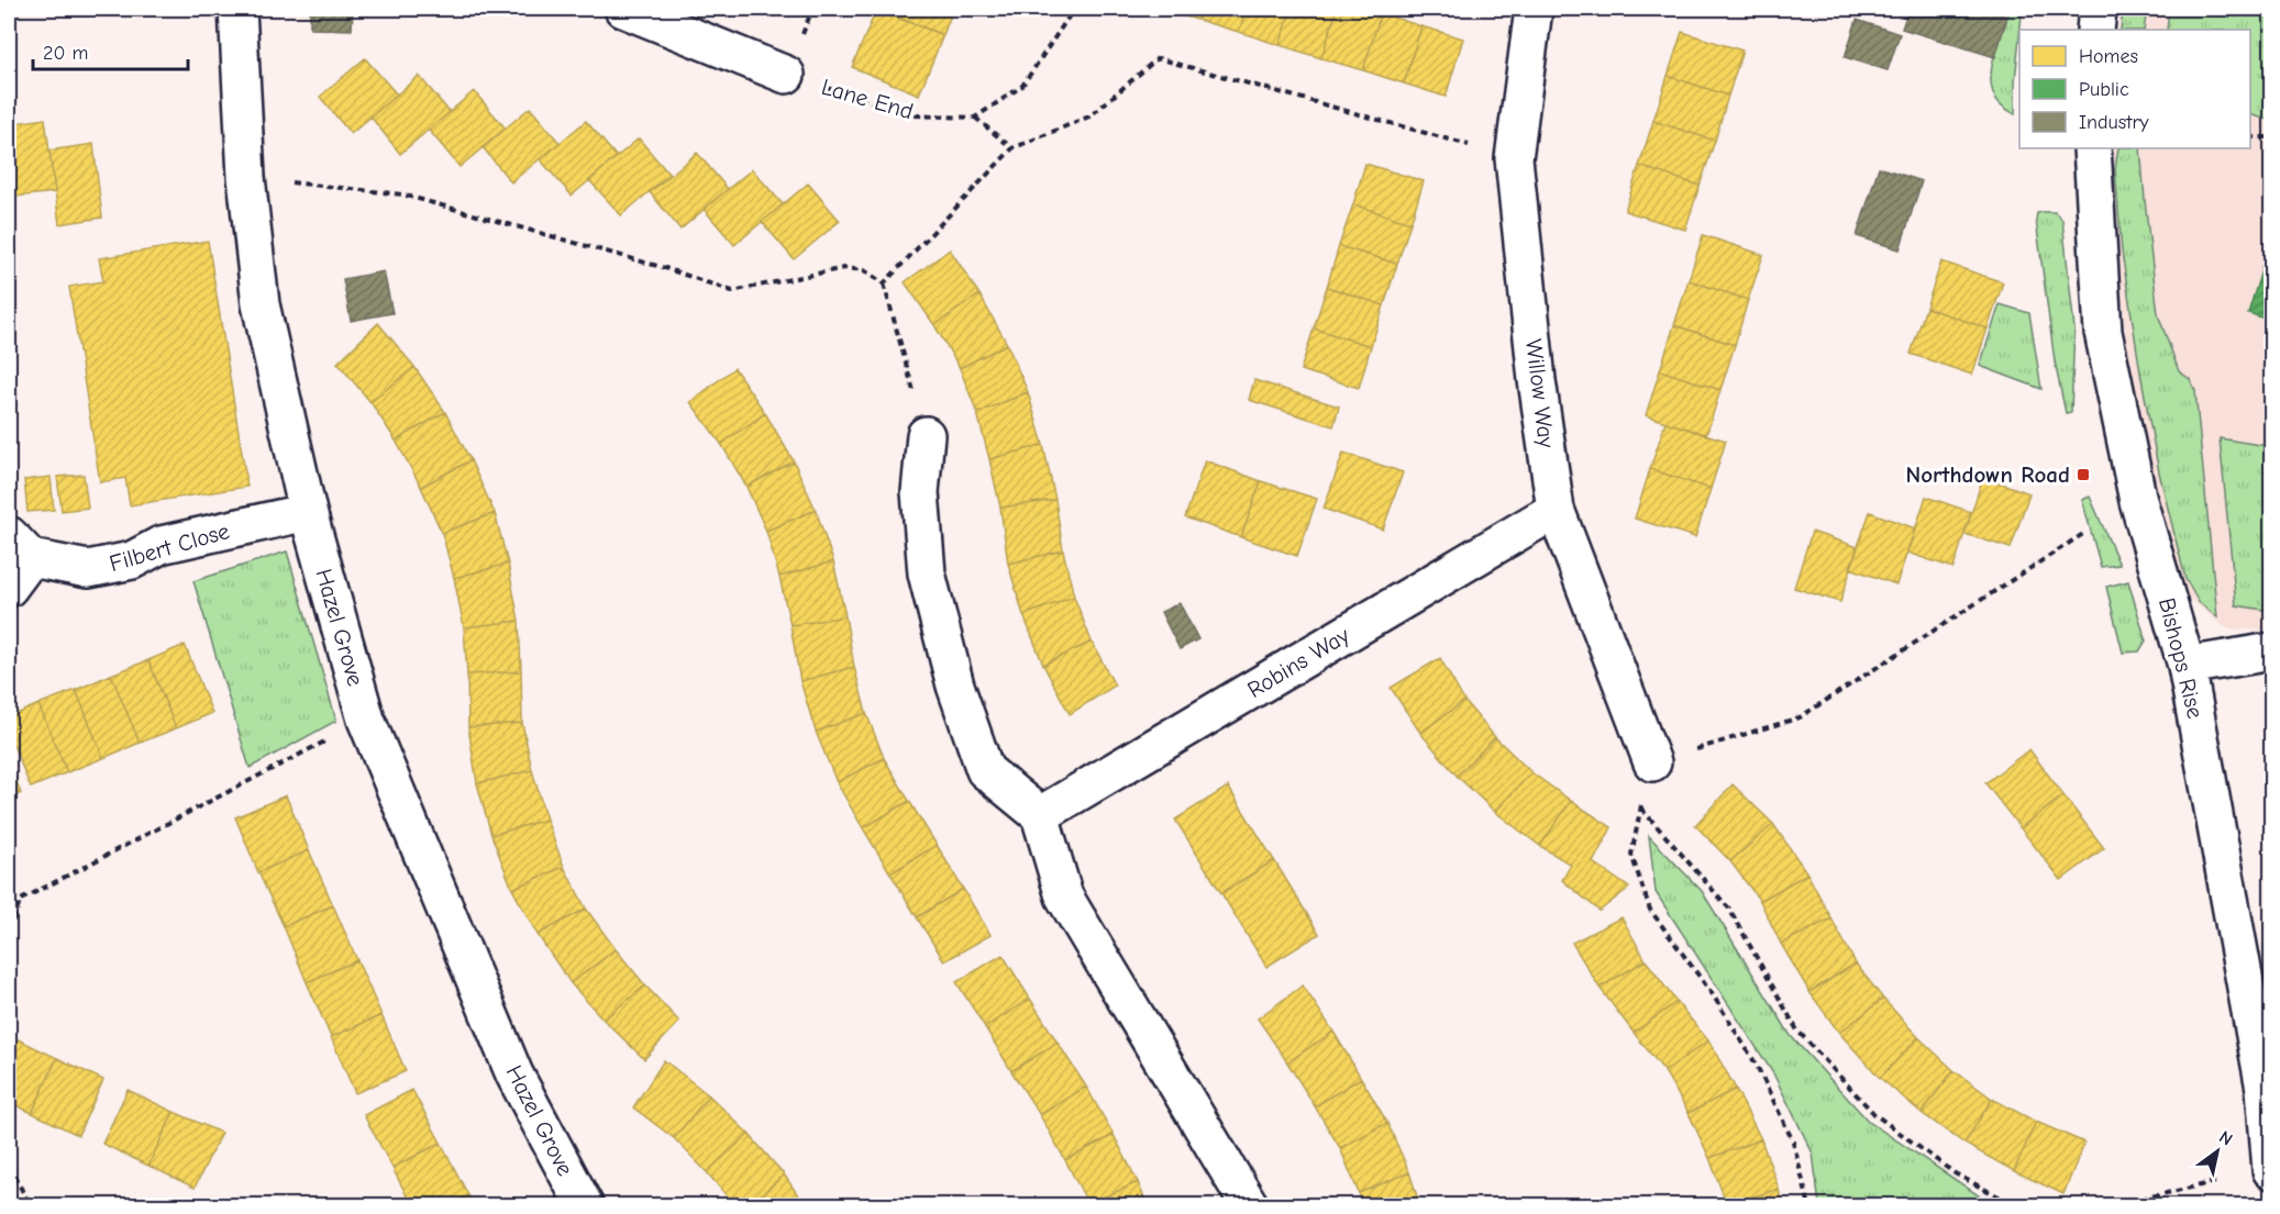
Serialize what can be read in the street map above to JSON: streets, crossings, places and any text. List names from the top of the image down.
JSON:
{
  "streets": {
    "street": [
      "Willow Way",
      "Filbert Close",
      "Hazel Grove",
      "Bishops Rise",
      "Robins Way"
    ],
    "path": ["Lane End"]
  },
  "crossings": [
    ["Willow Way", "Robins Way"],
    ["Filbert Close", "Hazel Grove"]
  ],
  "places": {
    "transit": ["Northdown Road"]
  },
  "legend": ["Homes", "Public", "Industry"],
  "scale_bar": "20 m",
  "north": "top right"
}
